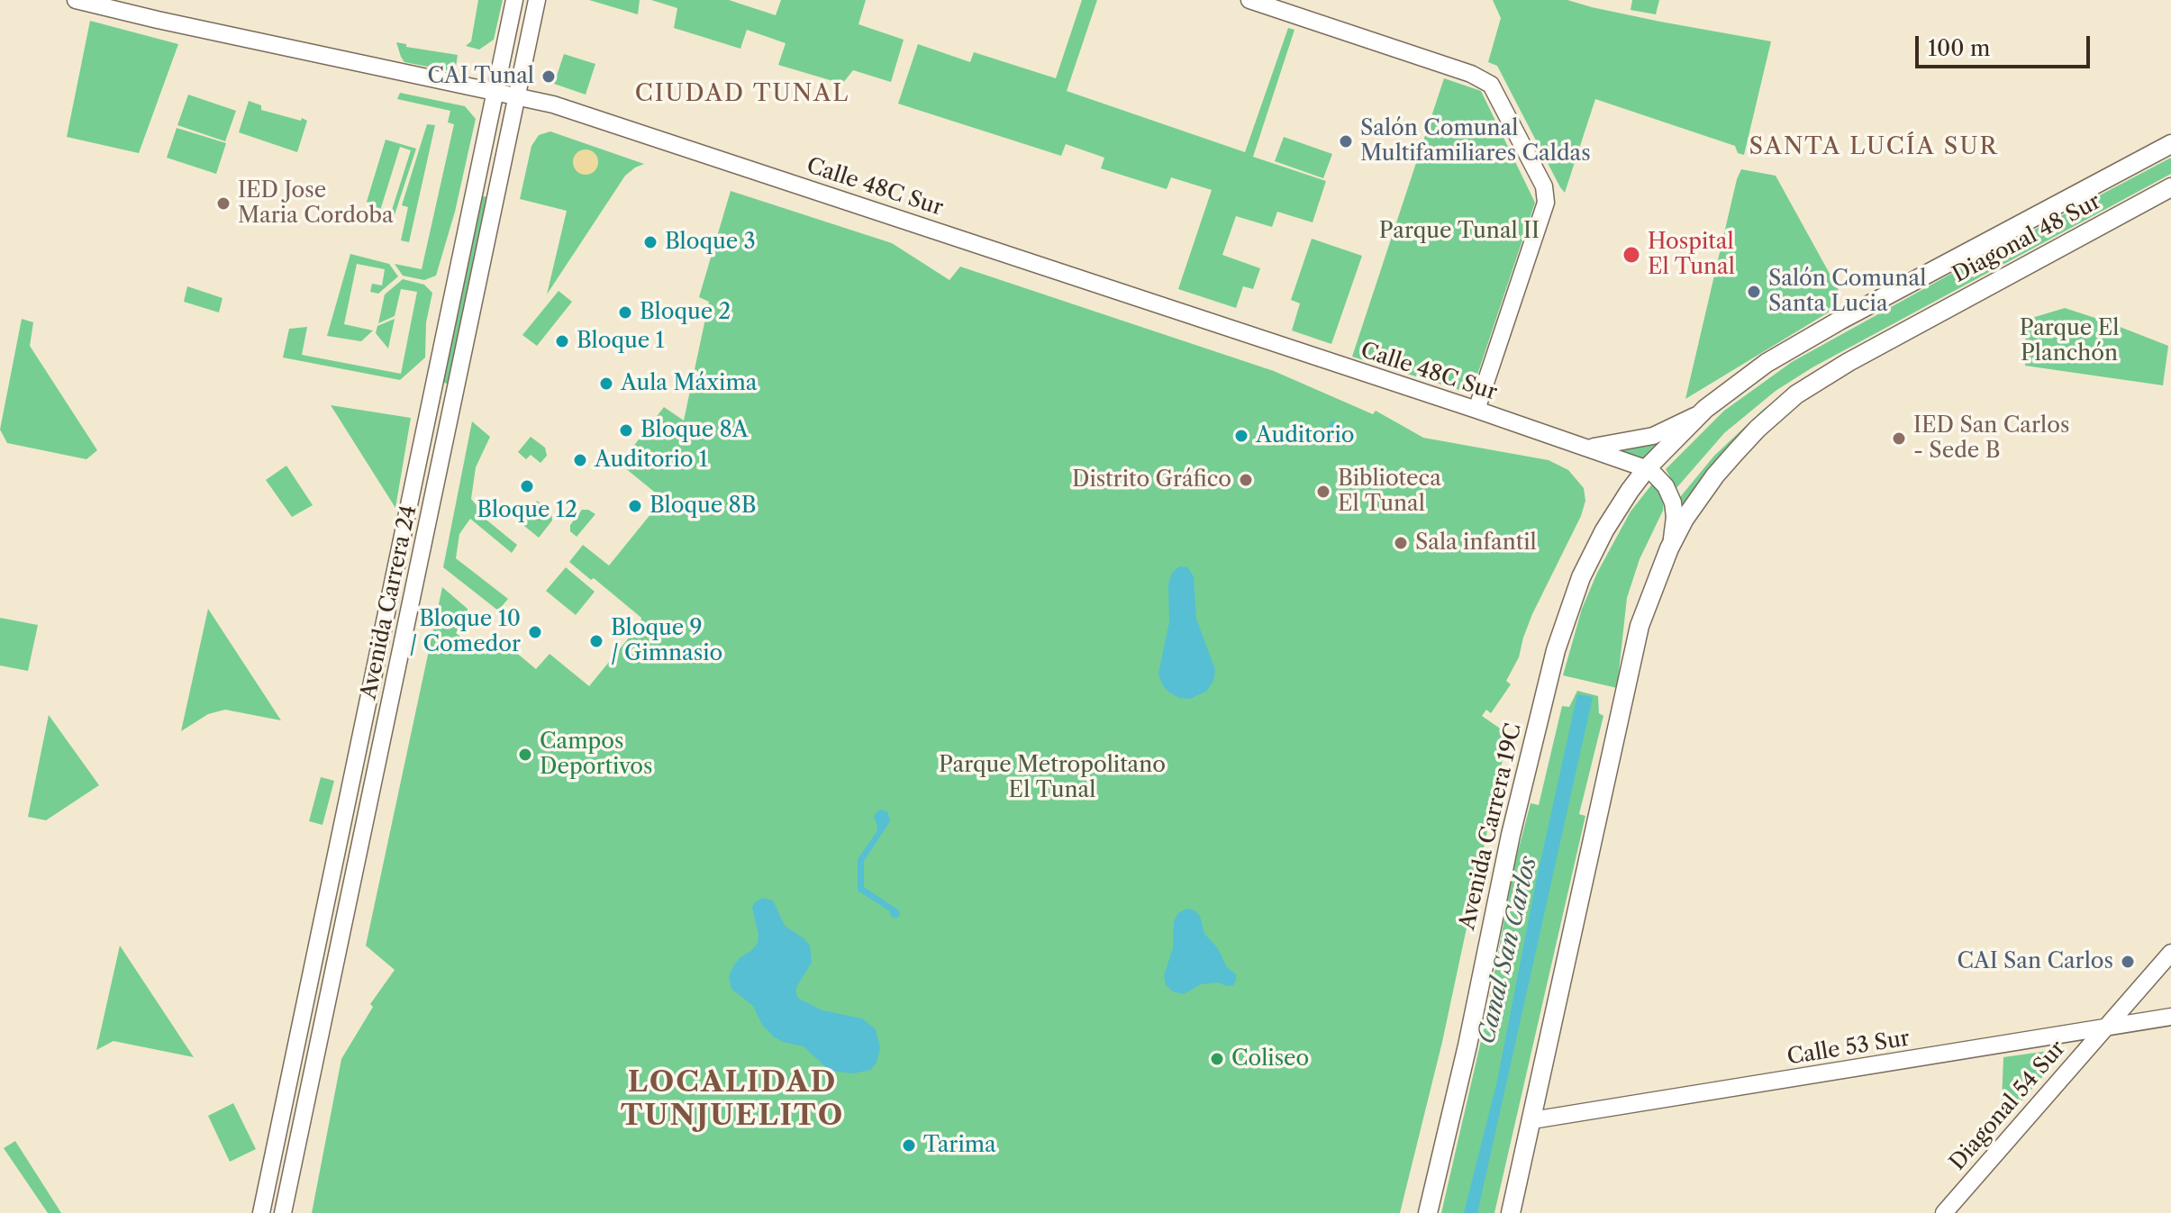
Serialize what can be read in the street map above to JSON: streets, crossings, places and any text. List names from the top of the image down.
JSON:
{
  "streets": {
    "main road": ["Diagonal 48 Sur", "Avenida Carrera 19C"],
    "street": [
      "Calle 48C Sur",
      "Avenida Carrera 24",
      "Calle 53 Sur",
      "Diagonal 54 Sur"
    ]
  },
  "crossings": [
    ["Calle 48C Sur", "Diagonal 48 Sur"],
    ["Calle 48C Sur", "Avenida Carrera 24"],
    ["Calle 48C Sur", "Avenida Carrera 19C"],
    ["Diagonal 48 Sur", "Avenida Carrera 19C"],
    ["Diagonal 48 Sur", "Calle 53 Sur"],
    ["Calle 53 Sur", "Diagonal 54 Sur"]
  ],
  "districts": ["CIUDAD TUNAL", "SANTA LUCÍA SUR", "LOCALIDAD TUNJUELITO"],
  "water": ["Canal San Carlos"],
  "parks": ["Parque Tunal II", "Parque El Planchón", "Parque Metropolitano El Tunal"],
  "places": [
    "CAI Tunal",
    "Salón Comunal Multifamiliares Caldas",
    "IED Jose Maria Cordoba",
    "Bloque 3",
    "Hospital El Tunal",
    "Salón Comunal Santa Lucia",
    "Bloque 2",
    "Bloque 1",
    "Aula Máxima",
    "Bloque 8A",
    "Auditorio",
    "IED San Carlos - Sede B",
    "Auditorio 1",
    "Distrito Gráfico",
    "Bloque 12",
    "Biblioteca El Tunal",
    "Bloque 8B",
    "Sala infantil",
    "Bloque 10 / Comedor",
    "Bloque 9 / Gimnasio",
    "Campos Deportivos",
    "CAI San Carlos",
    "Coliseo",
    "Tarima"
  ],
  "scale_bar": "100 m"
}
